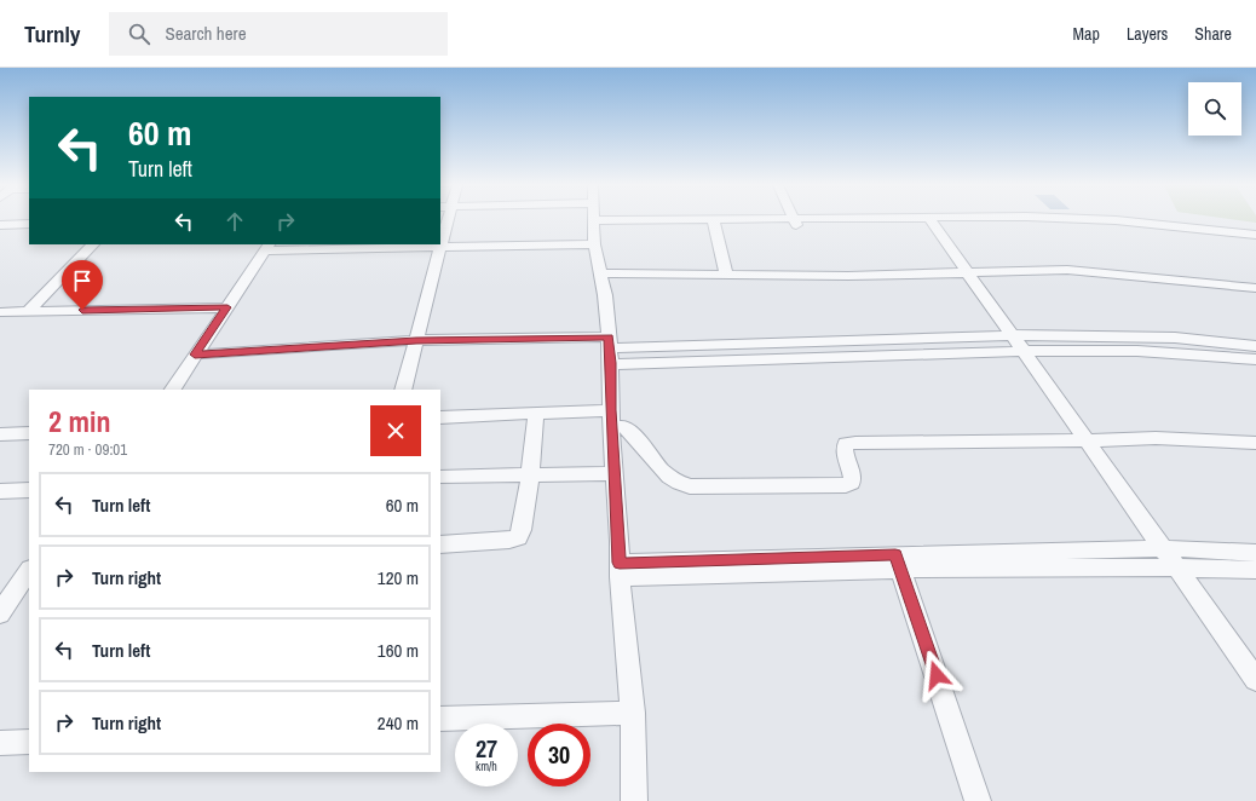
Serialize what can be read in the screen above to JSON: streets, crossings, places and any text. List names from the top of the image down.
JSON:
{
  "page": {
    "header": "Turnly",
    "search": "Search here",
    "nav": ["Map", "Layers", "Share"],
    "turn": ["60 m", "Turn left"],
    "heading": ["2 min", "720 m · 09:01"],
    "list": [
      {
        "name": "Turn left",
        "value": "60 m"
      },
      {
        "name": "Turn right",
        "value": "120 m"
      },
      {
        "name": "Turn left",
        "value": "160 m"
      },
      {
        "name": "Turn right",
        "value": "240 m"
      }
    ],
    "speed": "27 km/h",
    "limit": "30"
  }
}
